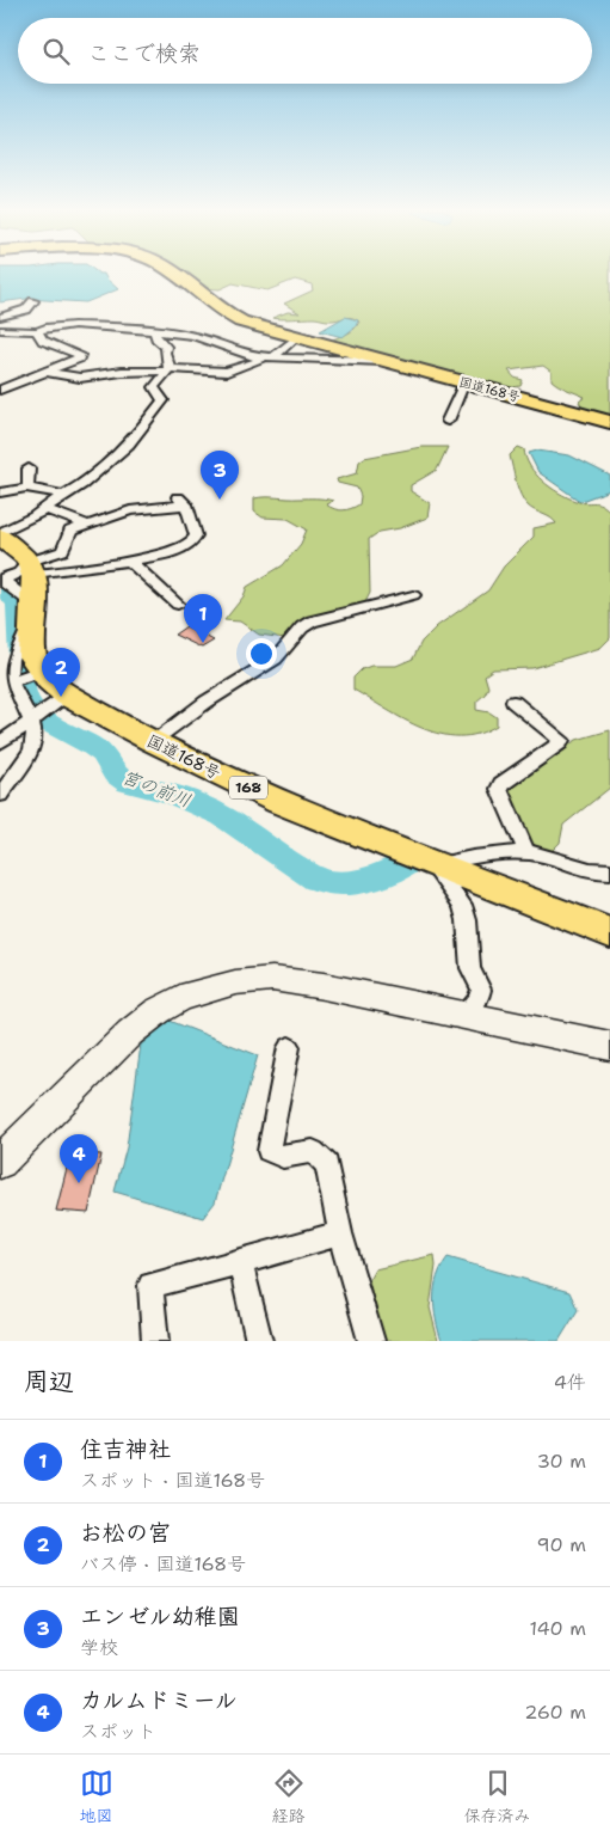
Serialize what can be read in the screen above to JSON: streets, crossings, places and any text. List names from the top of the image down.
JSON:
{
  "streets": {
    "highway": ["国道168号", "168"]
  },
  "water": ["宮の前川"],
  "page": {
    "search": "ここで検索",
    "pins": [
      "3",
      "1",
      "2",
      "4"
    ],
    "heading": ["周辺", "4件"],
    "list": [
      {
        "mark": "1",
        "name": "住吉神社",
        "note": "スポット · 国道168号",
        "value": "30 m"
      },
      {
        "mark": "2",
        "name": "お松の宮",
        "note": "バス停 · 国道168号",
        "value": "90 m"
      },
      {
        "mark": "3",
        "name": "エンゼル幼稚園",
        "note": "学校",
        "value": "140 m"
      },
      {
        "mark": "4",
        "name": "カルムドミール",
        "note": "スポット",
        "value": "260 m"
      }
    ],
    "nav": ["地図", "経路", "保存済み"]
  }
}
